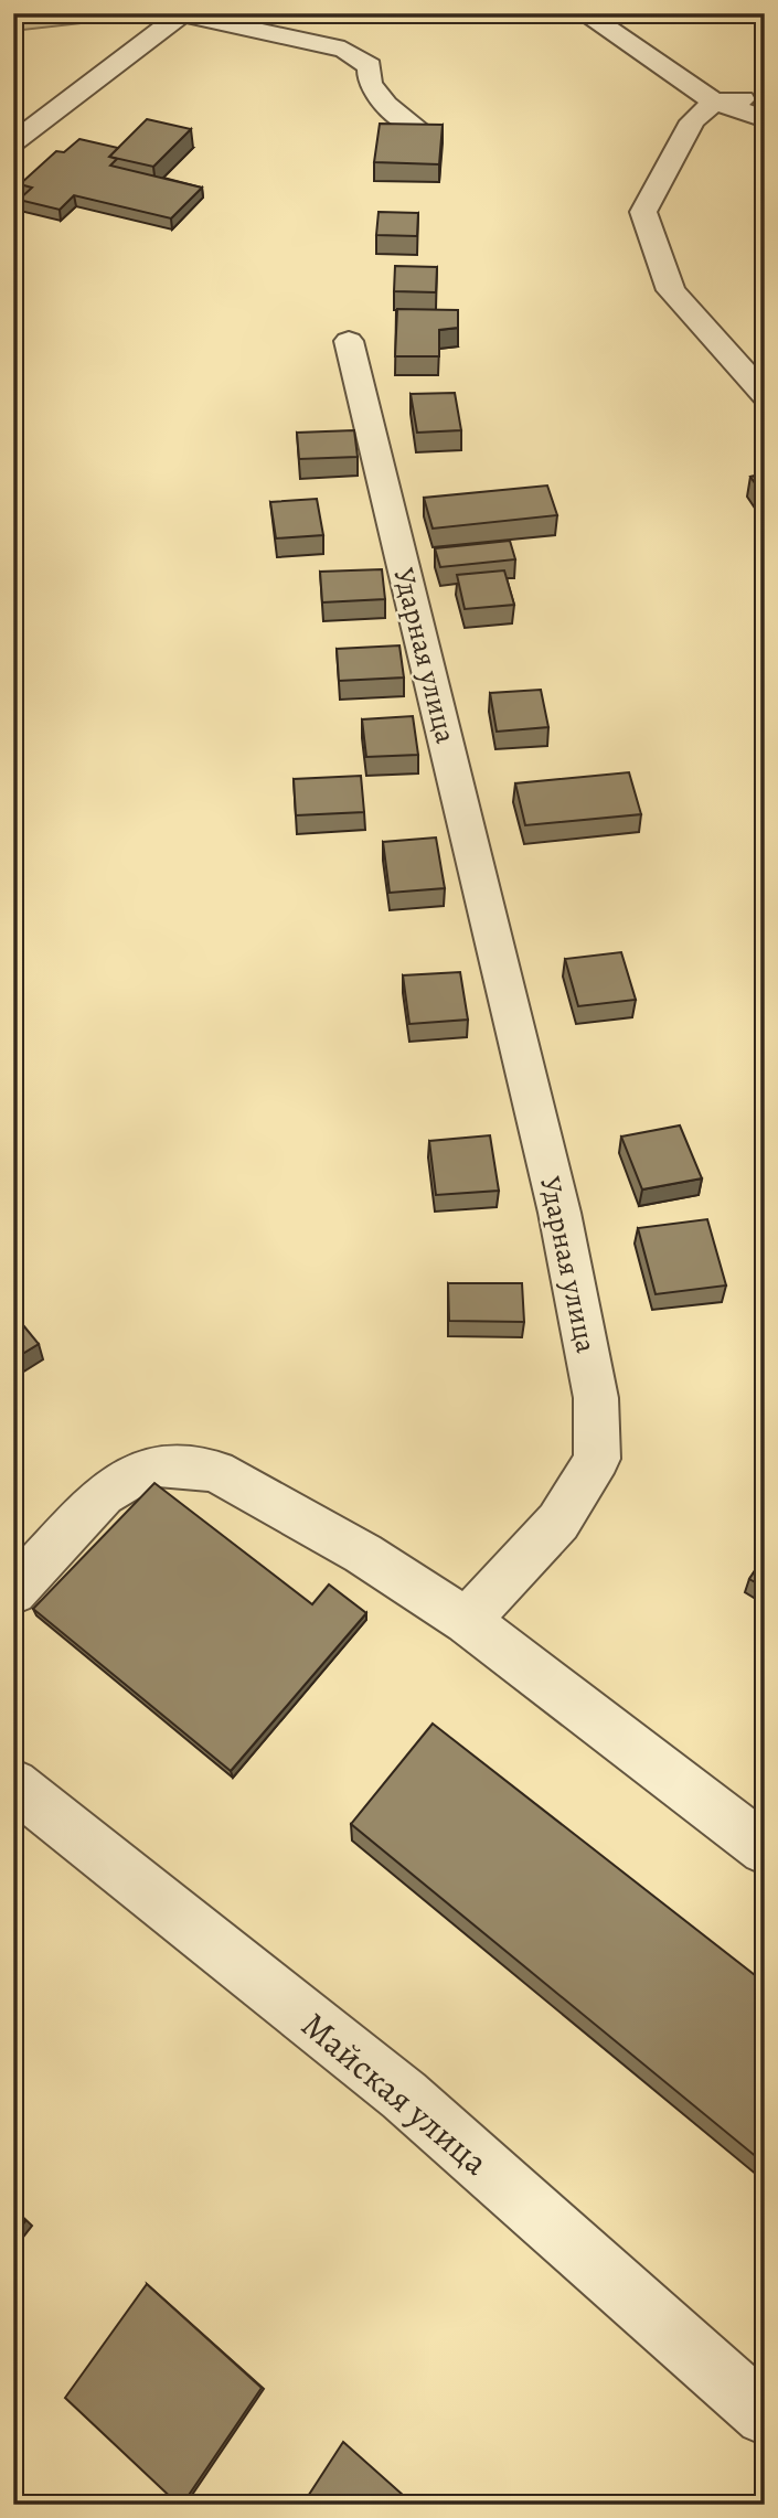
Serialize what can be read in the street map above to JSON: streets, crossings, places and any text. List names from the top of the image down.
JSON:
{
  "streets": {
    "street": ["Ударная улица", "Майская улица"]
  }
}
